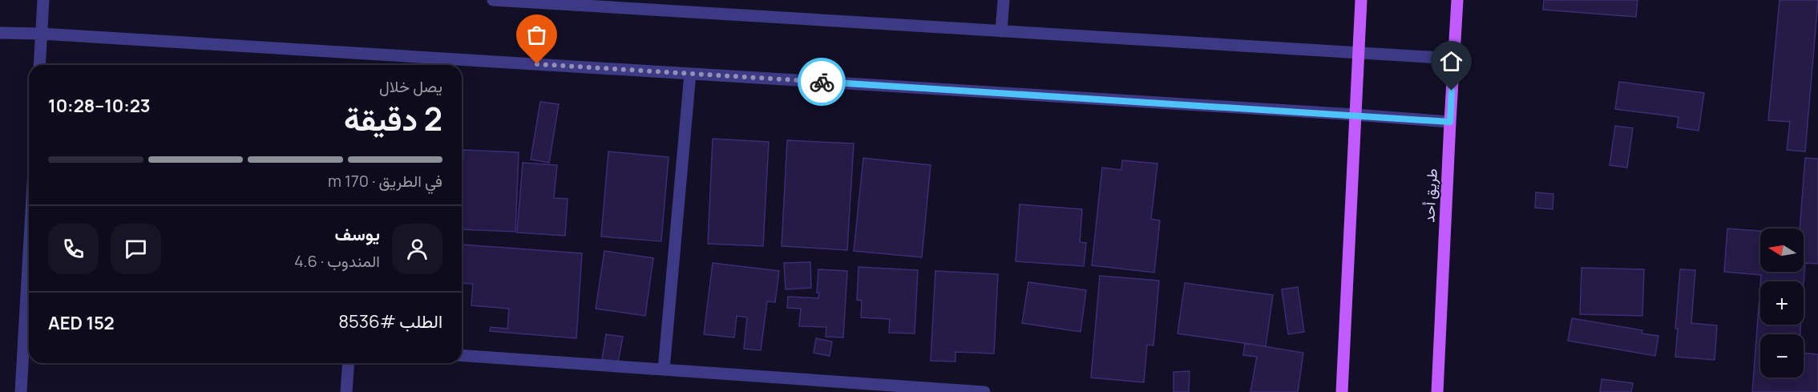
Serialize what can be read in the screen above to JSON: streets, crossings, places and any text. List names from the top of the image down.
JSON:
{
  "streets": {
    "main road": ["طريق أحد"]
  },
  "north": "left",
  "page": {
    "heading": ["2 دقيقة", "يصل خلال", "10:23–10:28"],
    "panel": [
      "يوسف",
      "المندوب · 4.6",
      "الطلب #8536",
      "AED 152"
    ],
    "bar": "في الطريق · 170 m",
    "map_buttons": ["+", "−"]
  }
}
